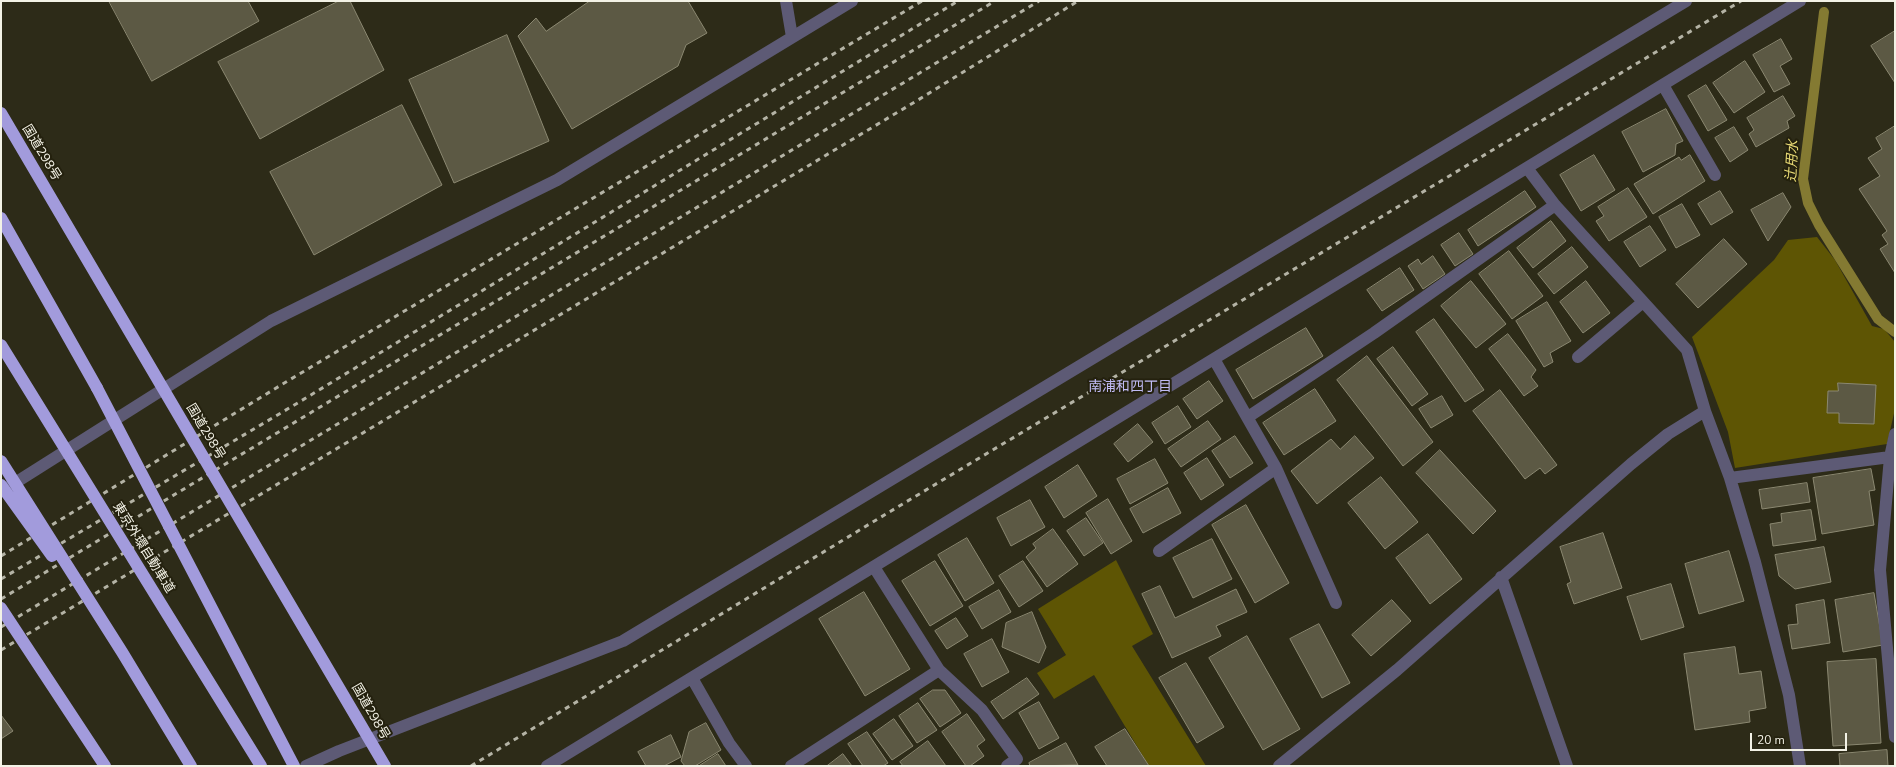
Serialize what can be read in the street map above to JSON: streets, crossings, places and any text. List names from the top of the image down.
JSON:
{
  "streets": {
    "highway": ["国道298号", "東京外環自動車道"]
  },
  "districts": ["南浦和四丁目"],
  "water": ["辻用水"],
  "scale_bar": "20 m"
}
